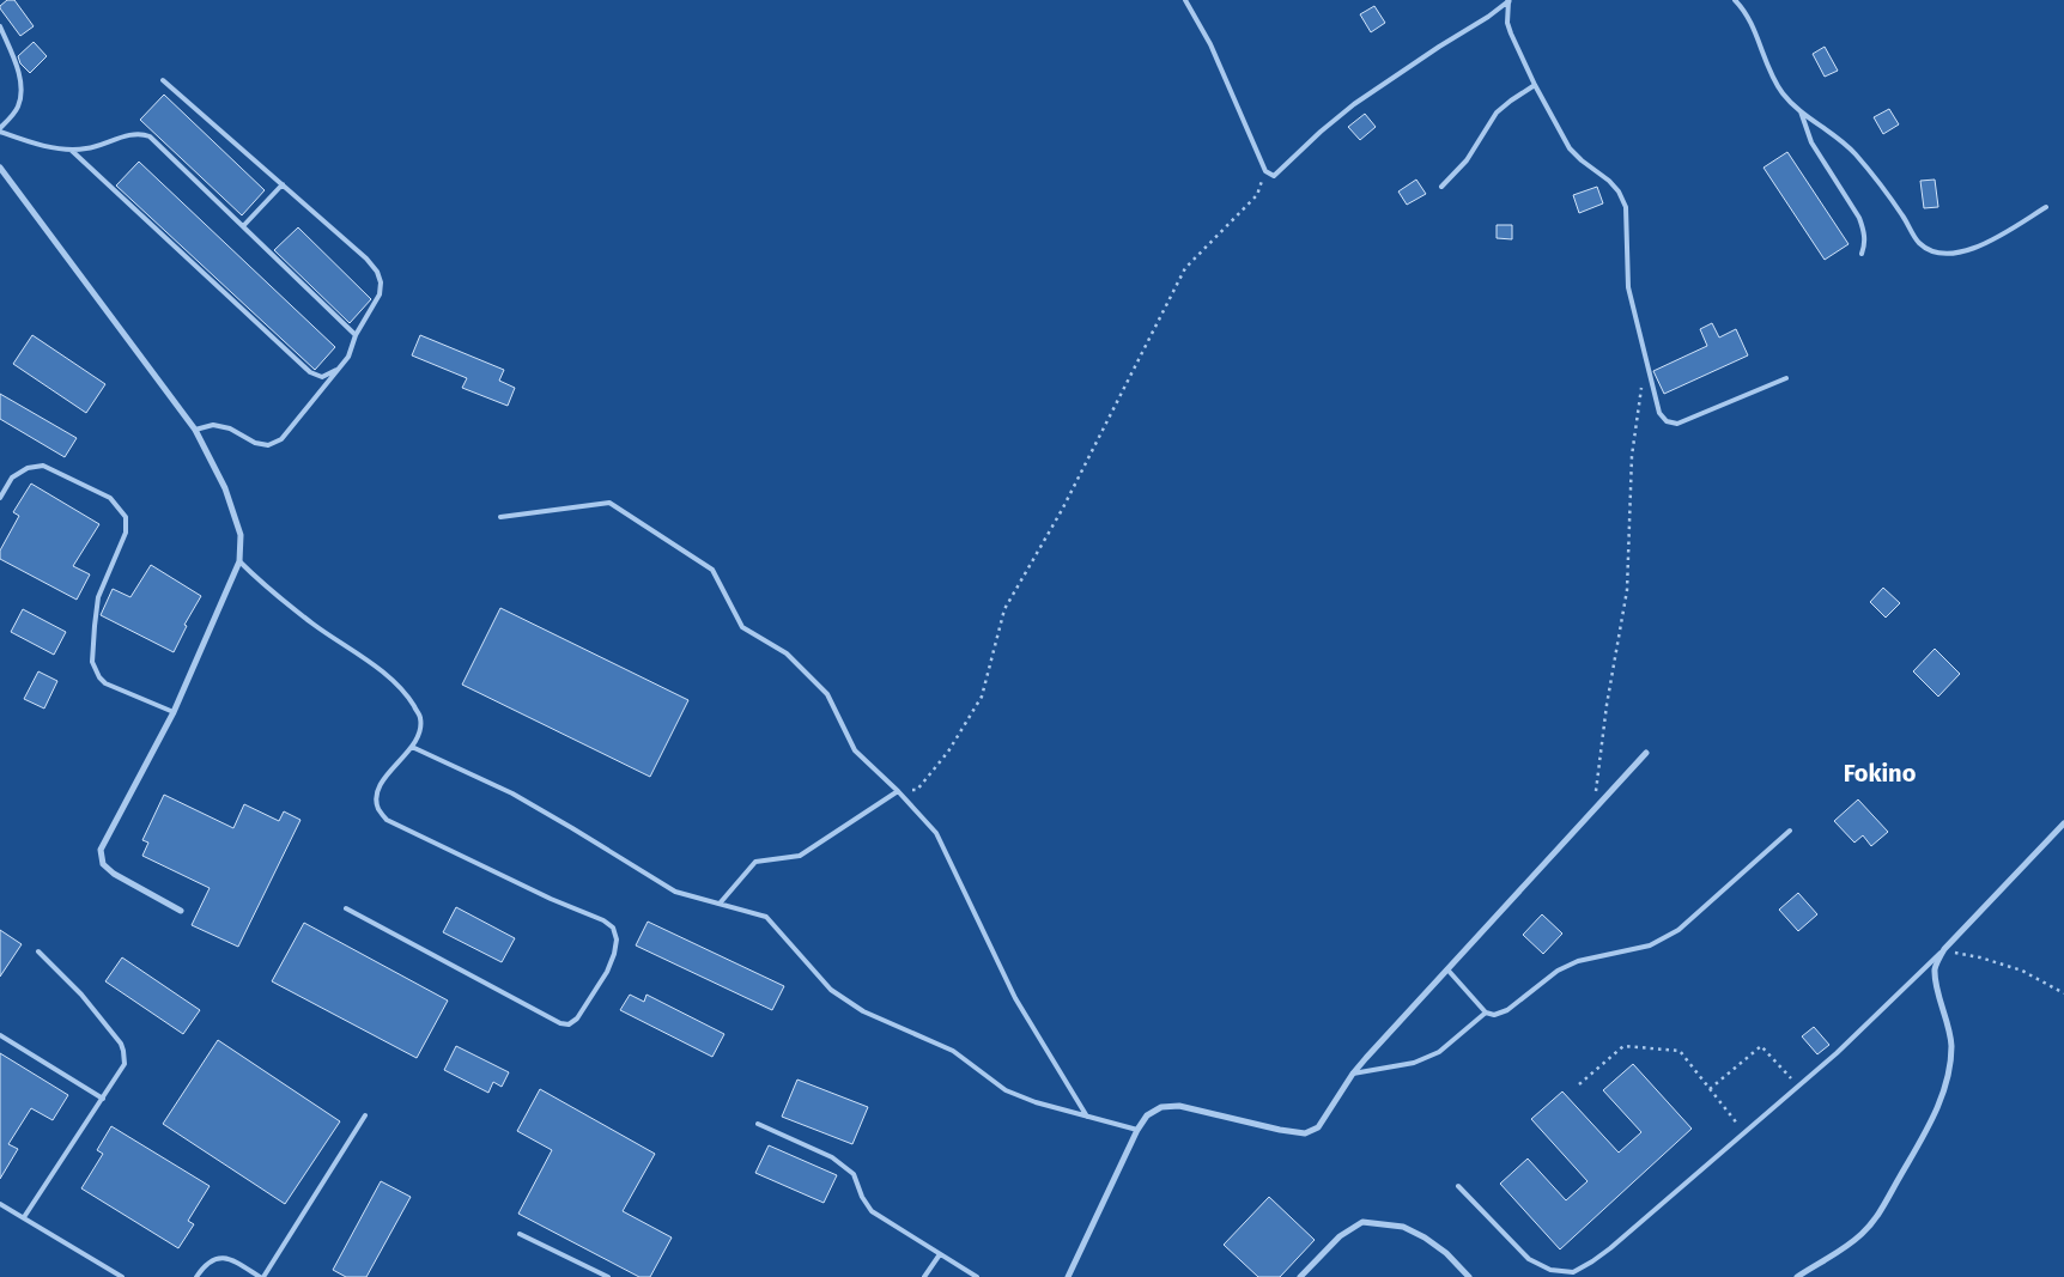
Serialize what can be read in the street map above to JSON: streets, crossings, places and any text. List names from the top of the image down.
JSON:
{
  "districts": ["Fokino"]
}
